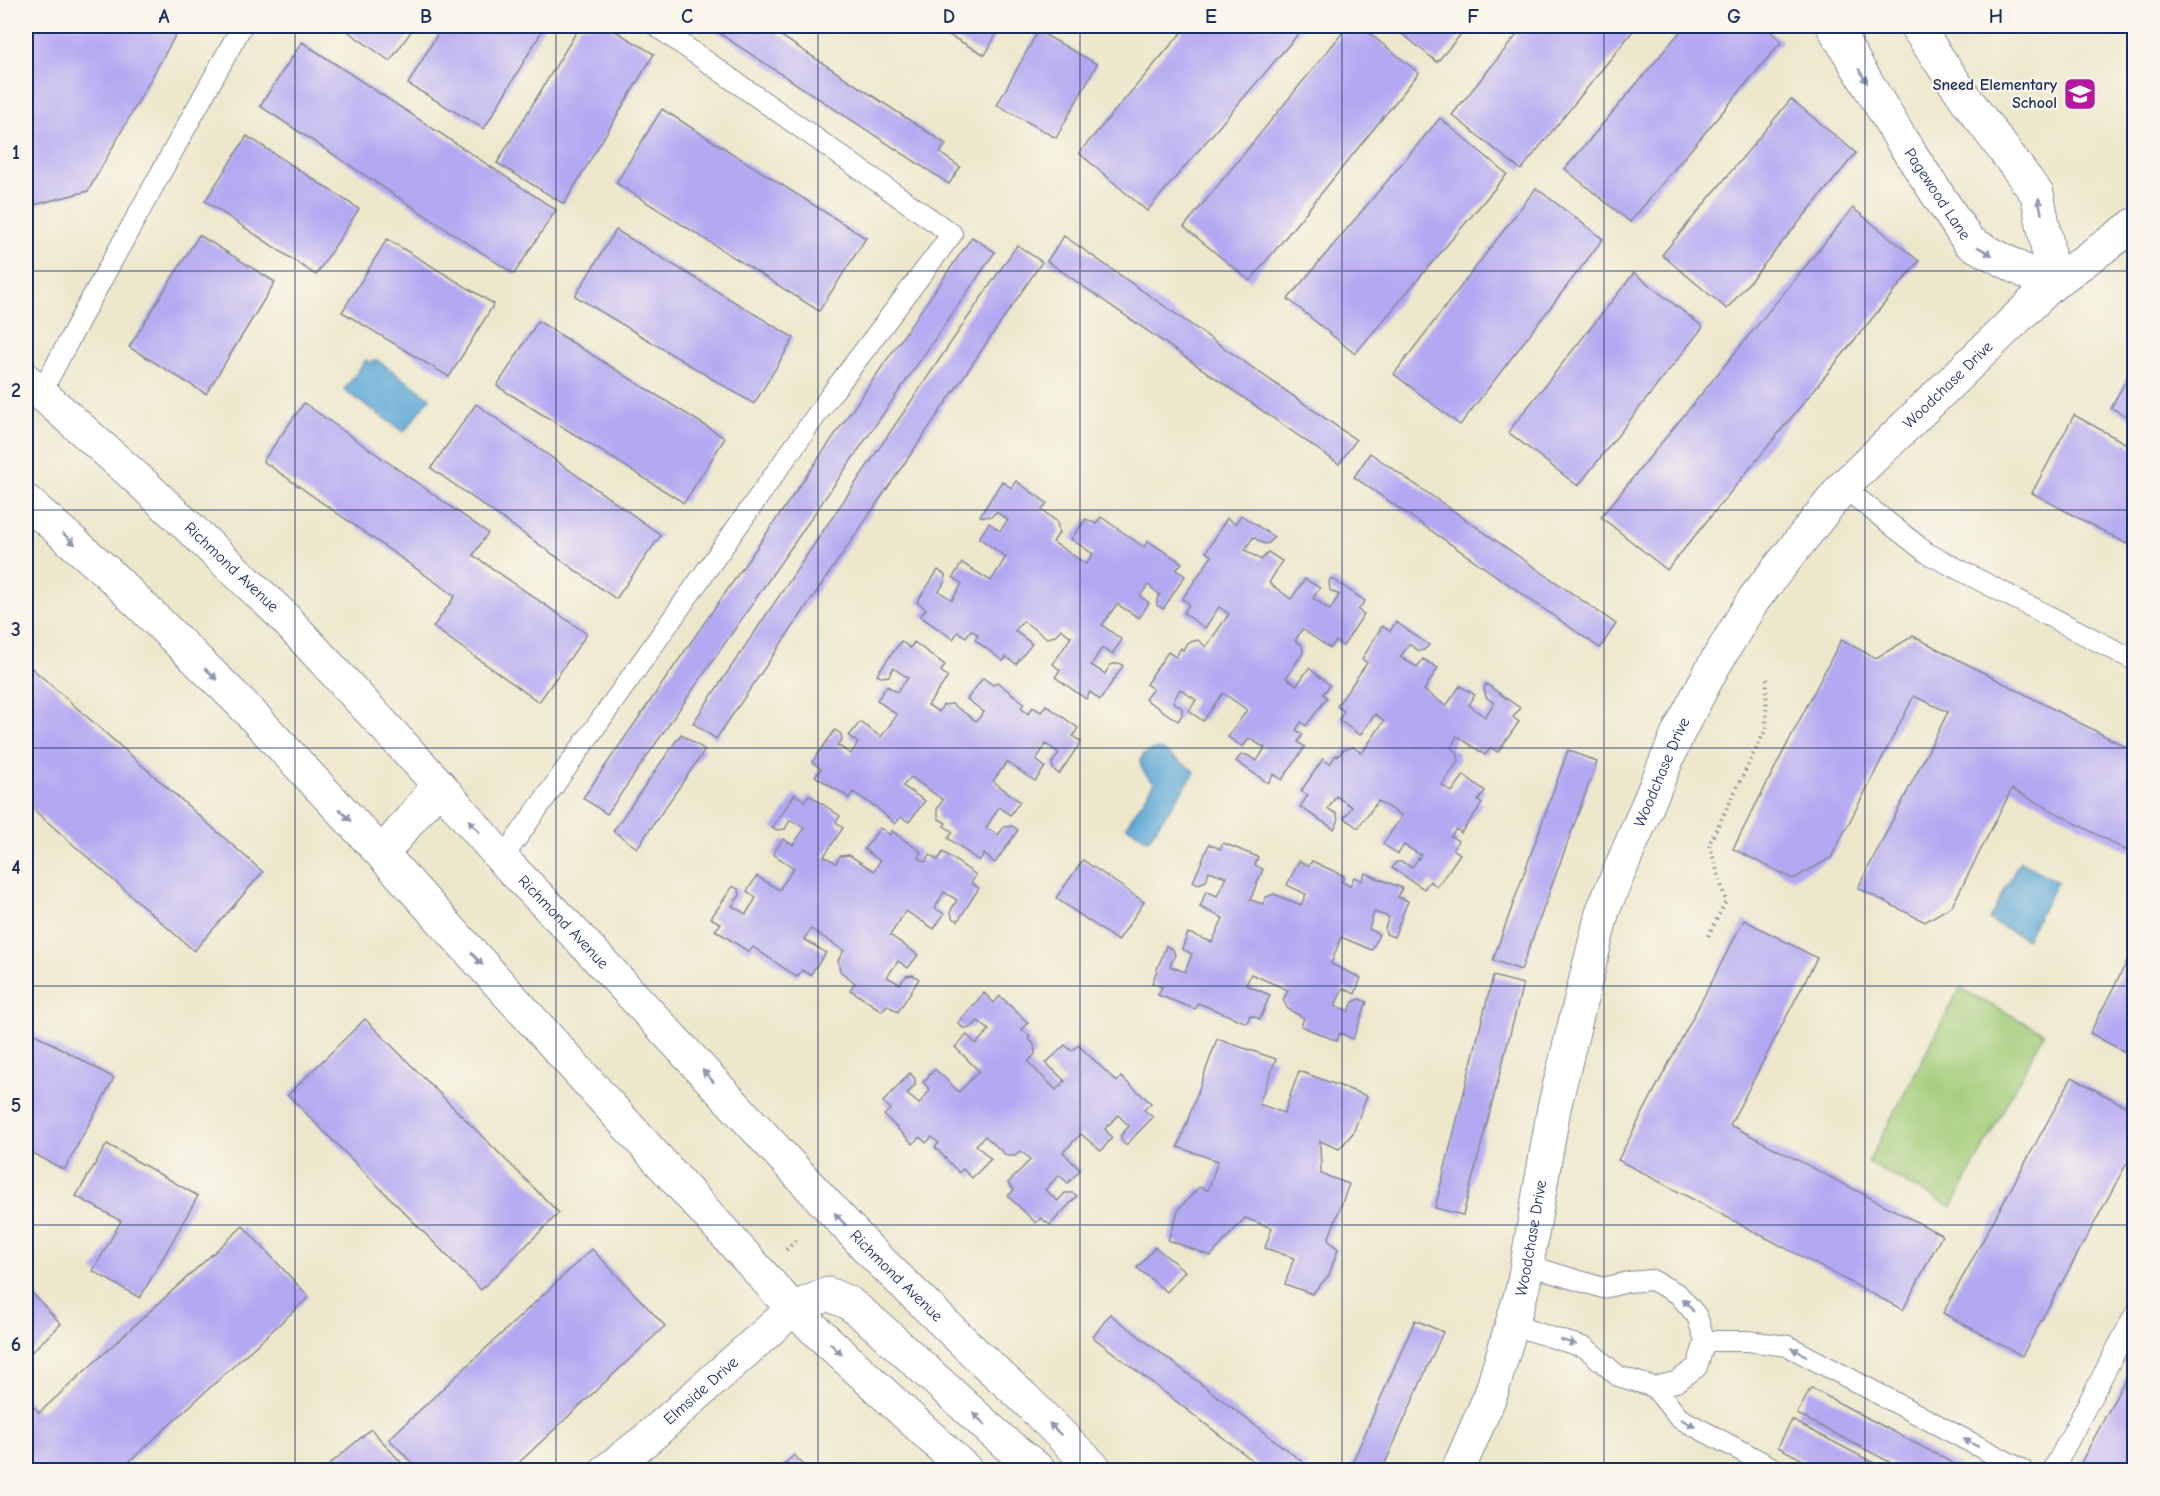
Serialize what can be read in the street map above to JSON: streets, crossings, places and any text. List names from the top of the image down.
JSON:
{
  "streets": {
    "main road": [
      "Pagewood Lane",
      "Woodchase Drive",
      "Richmond Avenue",
      "Elmside Drive"
    ]
  },
  "crossings": [
    ["Pagewood Lane", "Woodchase Drive"]
  ],
  "places": {
    "school or university": ["Sneed Elementary School"]
  },
  "grid": {
    "columns": [
      "A",
      "B",
      "C",
      "D",
      "E",
      "F",
      "G",
      "H"
    ],
    "rows": [
      "1",
      "2",
      "3",
      "4",
      "5",
      "6"
    ]
  }
}
